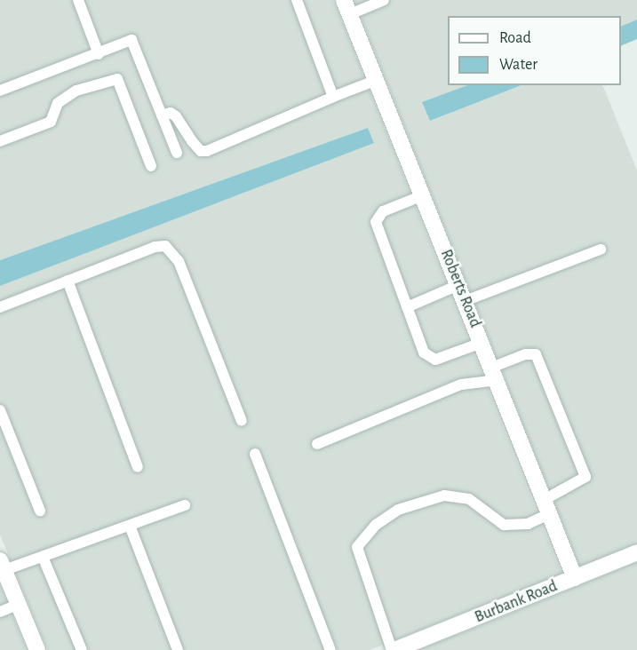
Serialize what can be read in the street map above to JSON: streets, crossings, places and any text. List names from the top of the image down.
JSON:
{
  "streets": {
    "street": ["Roberts Road", "Burbank Road"]
  },
  "crossings": [
    ["Roberts Road", "Burbank Road"]
  ],
  "legend": ["Road", "Water"]
}
